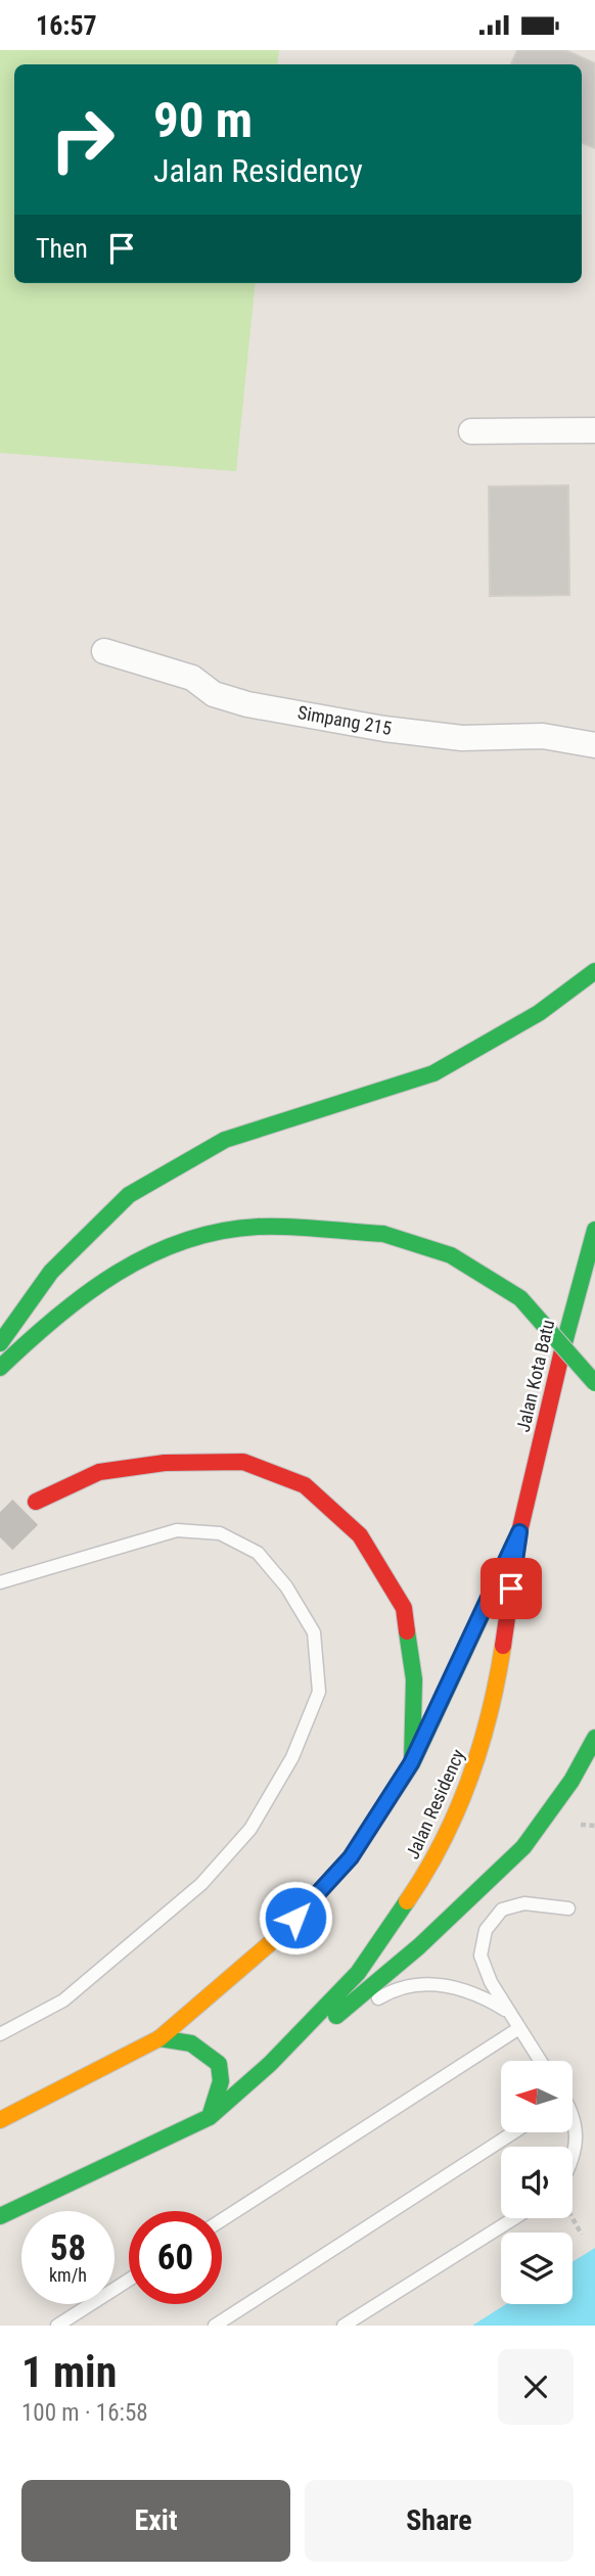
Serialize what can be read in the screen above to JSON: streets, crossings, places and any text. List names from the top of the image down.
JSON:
{
  "streets": {
    "main road": ["Jalan Kota Batu", "Jalan Residency"],
    "street": ["Simpang 215"]
  },
  "crossings": [
    ["Jalan Kota Batu", "Jalan Residency"]
  ],
  "north": "left",
  "page": {
    "status": "16:57",
    "turn": ["90 m", "Jalan Residency"],
    "then": "Then",
    "speed": "58 km/h",
    "limit": "60",
    "heading": ["1 min", "100 m · 16:58"],
    "buttons": ["Exit", "Share"]
  }
}
